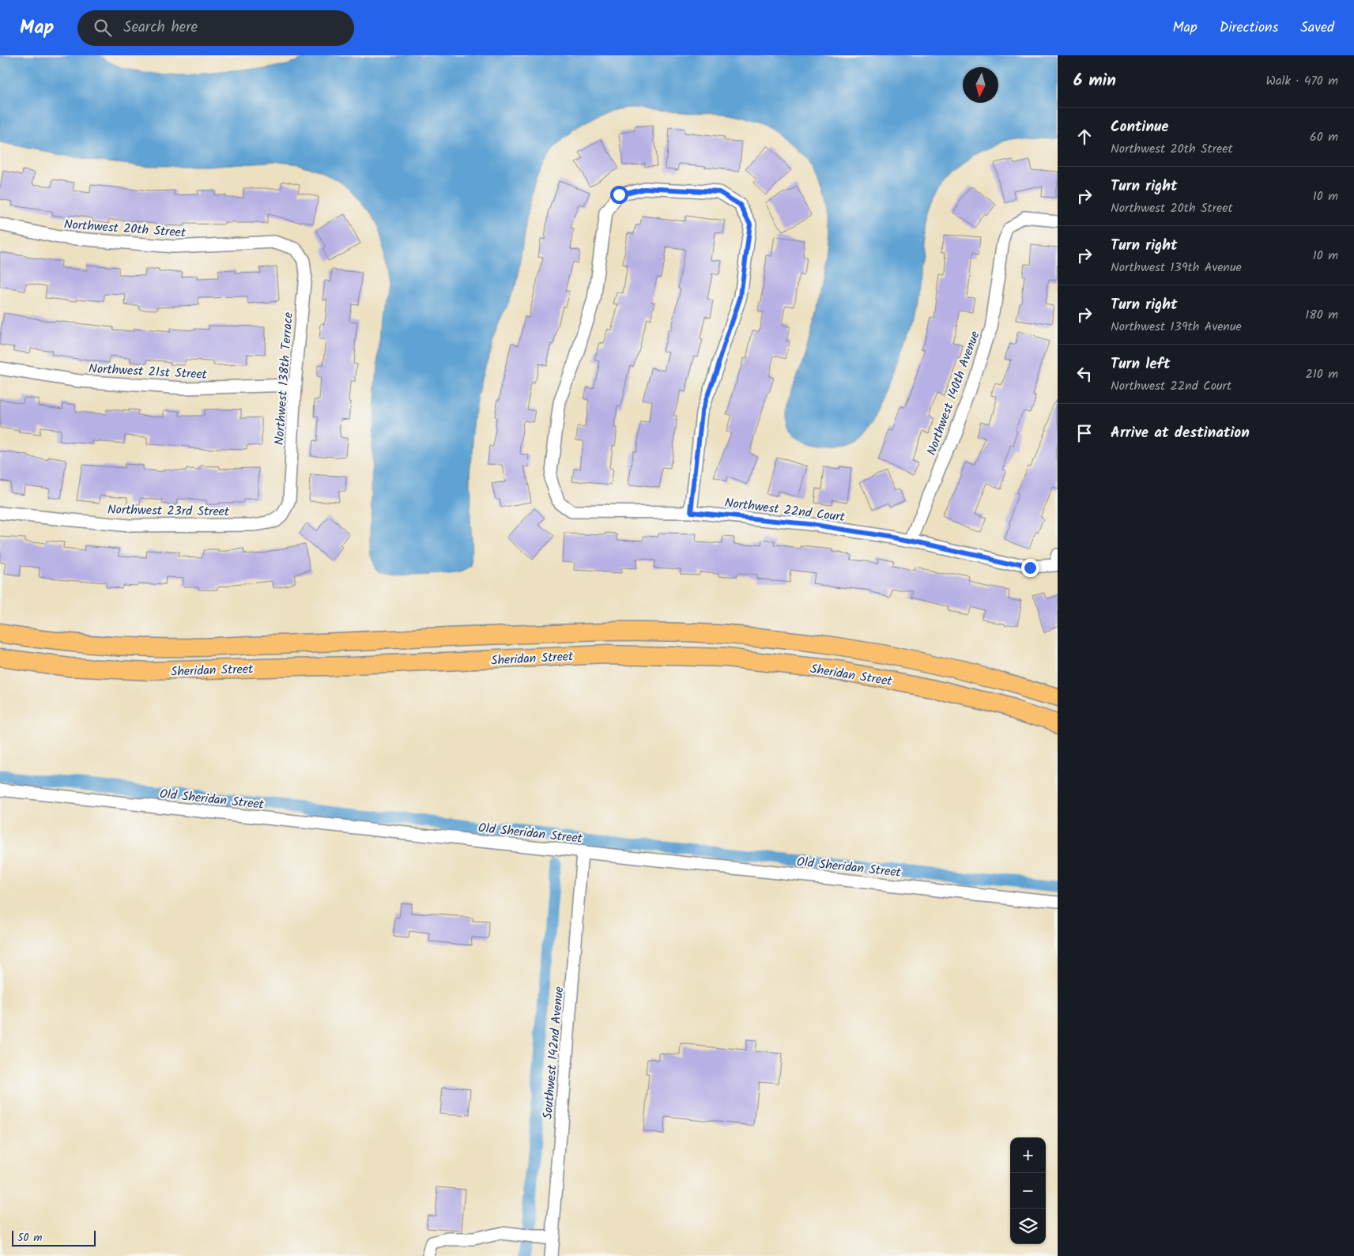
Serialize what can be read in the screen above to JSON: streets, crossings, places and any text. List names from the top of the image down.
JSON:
{
  "streets": {
    "main road": ["Sheridan Street"],
    "street": [
      "Northwest 20th Street",
      "Northwest 21st Street",
      "Northwest 138th Terrace",
      "Northwest 140th Avenue",
      "Northwest 22nd Court",
      "Northwest 23rd Street",
      "Old Sheridan Street",
      "Southwest 142nd Avenue"
    ]
  },
  "crossings": [
    ["Northwest 20th Street", "Northwest 138th Terrace"],
    ["Northwest 21st Street", "Northwest 138th Terrace"],
    ["Northwest 138th Terrace", "Northwest 23rd Street"],
    ["Northwest 140th Avenue", "Northwest 22nd Court"],
    ["Old Sheridan Street", "Southwest 142nd Avenue"]
  ],
  "scale_bar": "50 m",
  "north": "bottom",
  "page": {
    "header": "Map",
    "search": "Search here",
    "nav": ["Map", "Directions", "Saved"],
    "heading": ["6 min", "Walk · 470 m"],
    "list": [
      ["Continue", "Northwest 20th Street", "60 m"],
      ["Turn right", "Northwest 20th Street", "10 m"],
      ["Turn right", "Northwest 139th Avenue", "10 m"],
      ["Turn right", "Northwest 139th Avenue", "180 m"],
      ["Turn left", "Northwest 22nd Court", "210 m"],
      "Arrive at destination"
    ],
    "map_buttons": ["+", "−"],
    "scale": "50 m"
  }
}
